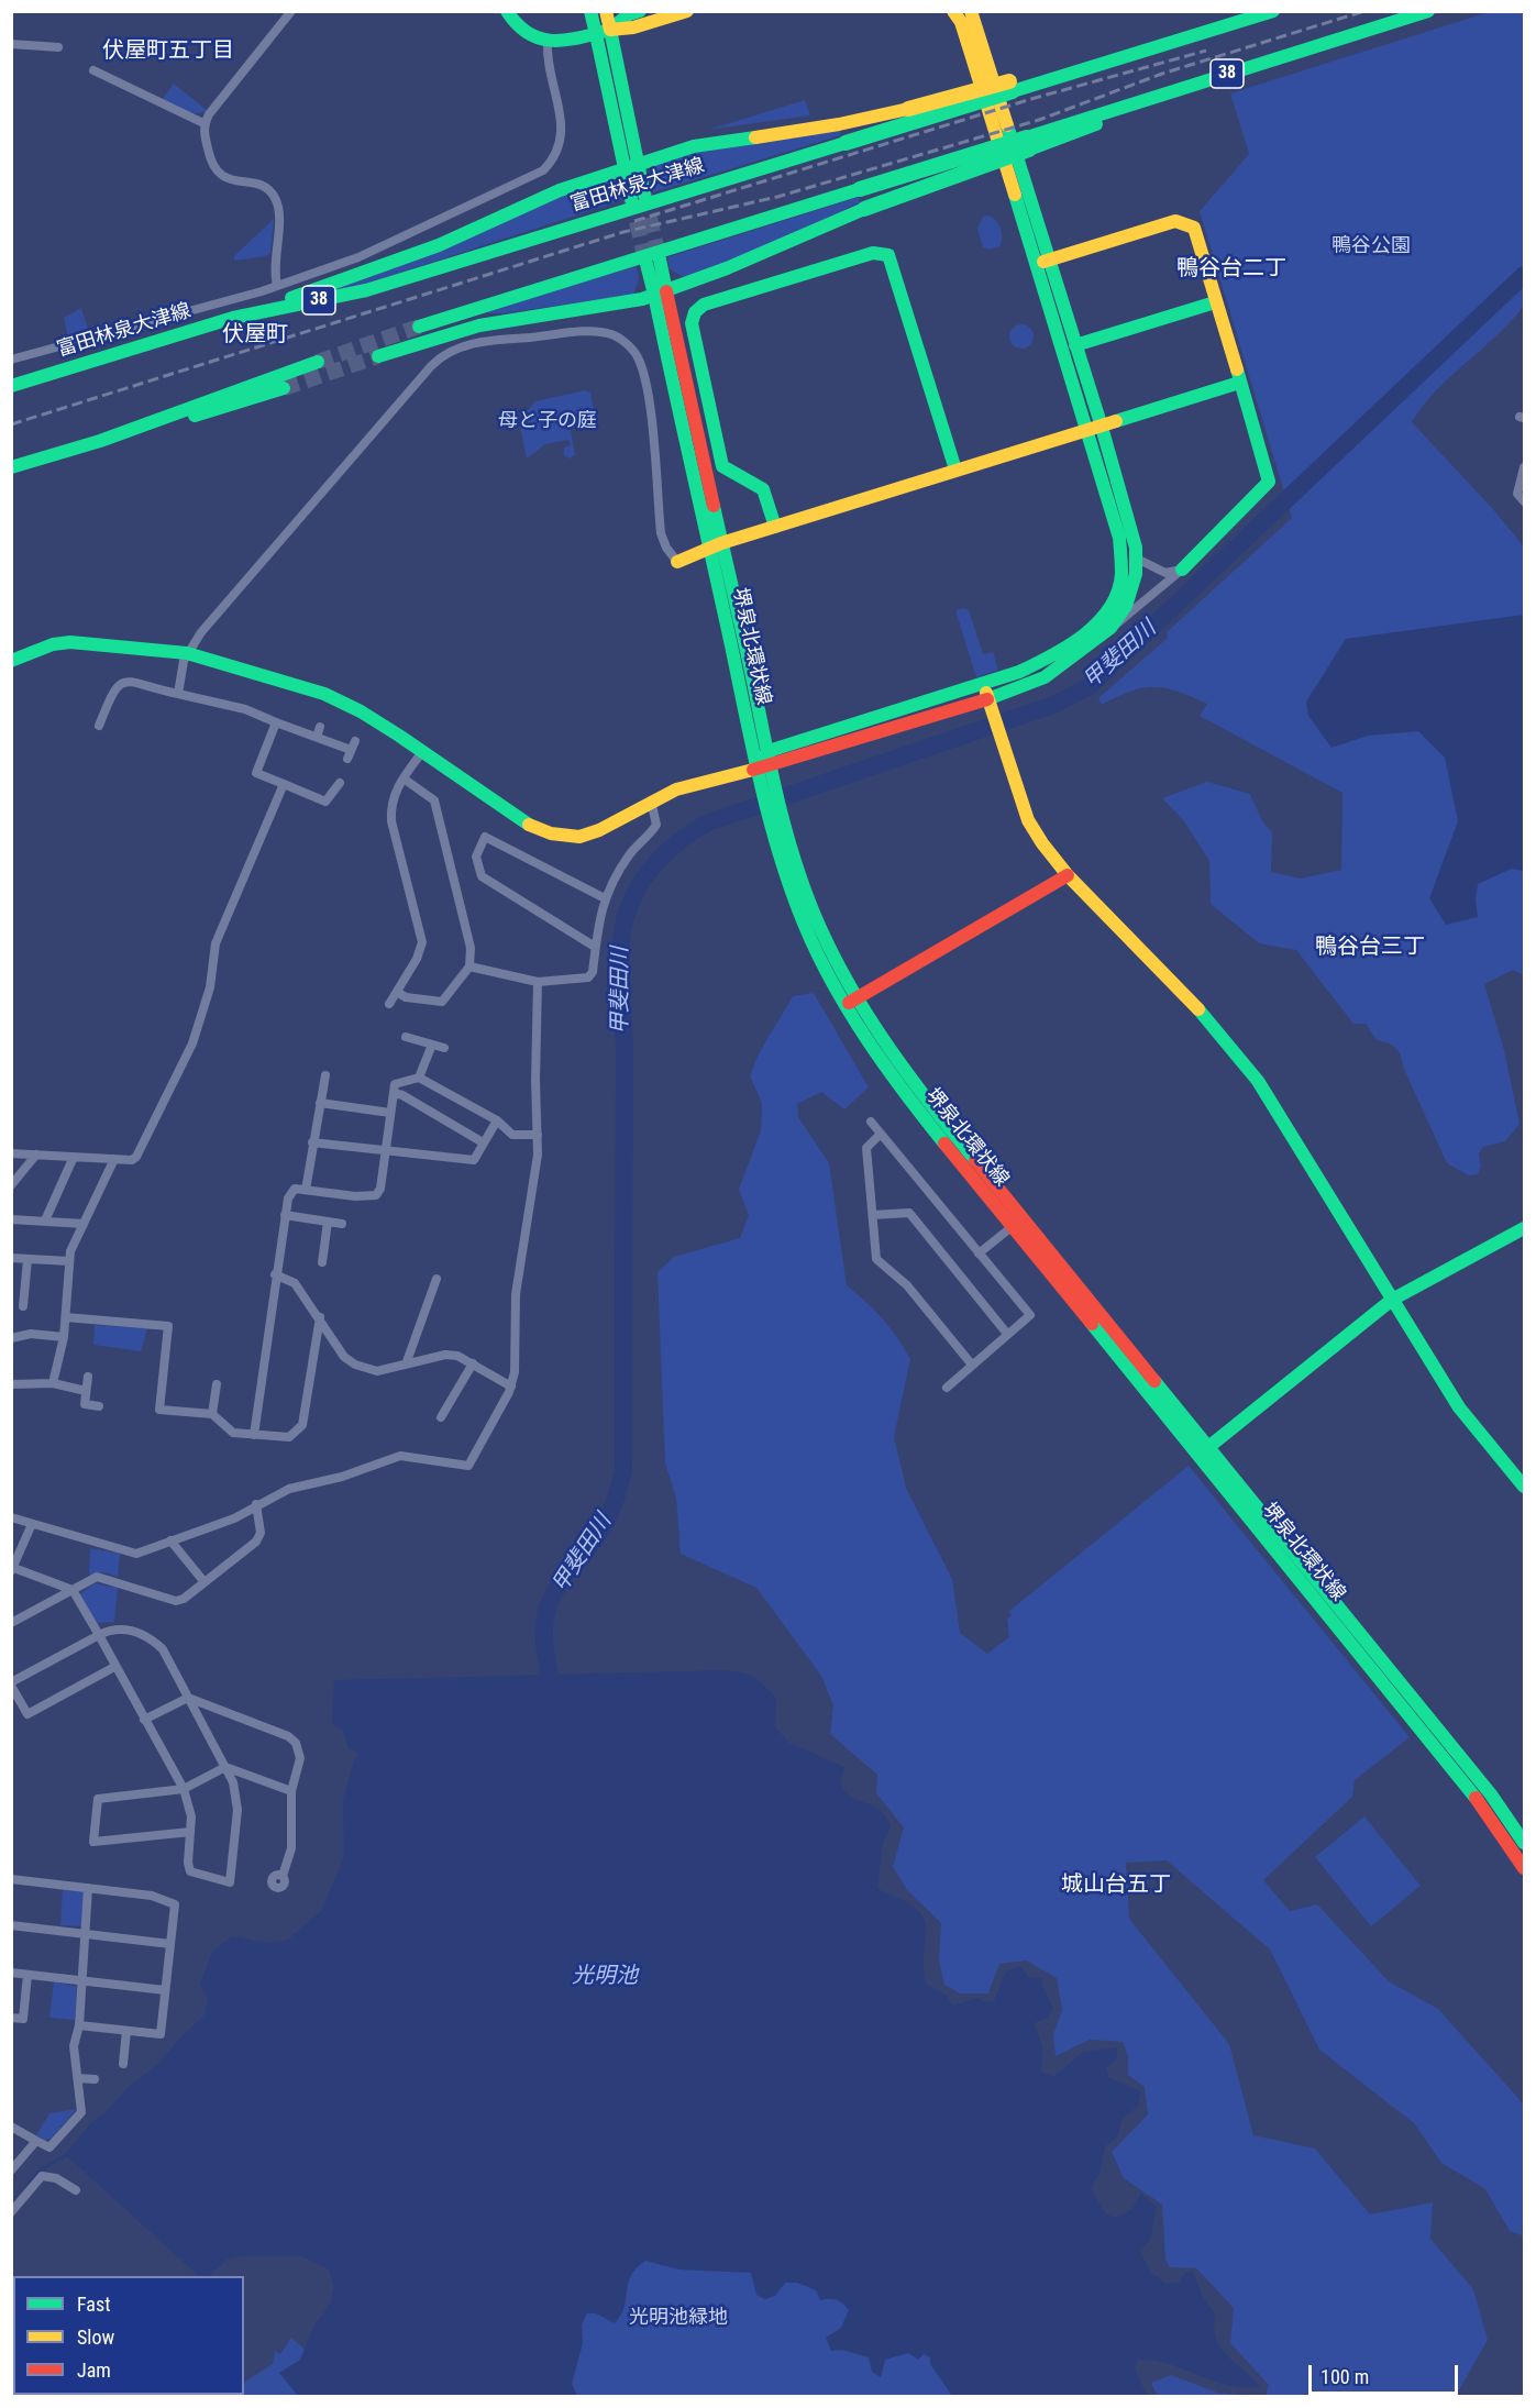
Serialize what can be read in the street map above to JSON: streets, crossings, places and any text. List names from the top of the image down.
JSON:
{
  "streets": {
    "main road": ["38", "富田林泉大津線", "堺泉北環状線"]
  },
  "districts": [
    "伏屋町五丁目",
    "鴨谷台二丁",
    "伏屋町",
    "鴨谷台三丁",
    "城山台五丁"
  ],
  "water": ["甲斐田川", "光明池"],
  "parks": ["鴨谷公園", "母と子の庭", "光明池緑地"],
  "legend": ["Fast", "Slow", "Jam"],
  "scale_bar": "100 m"
}
